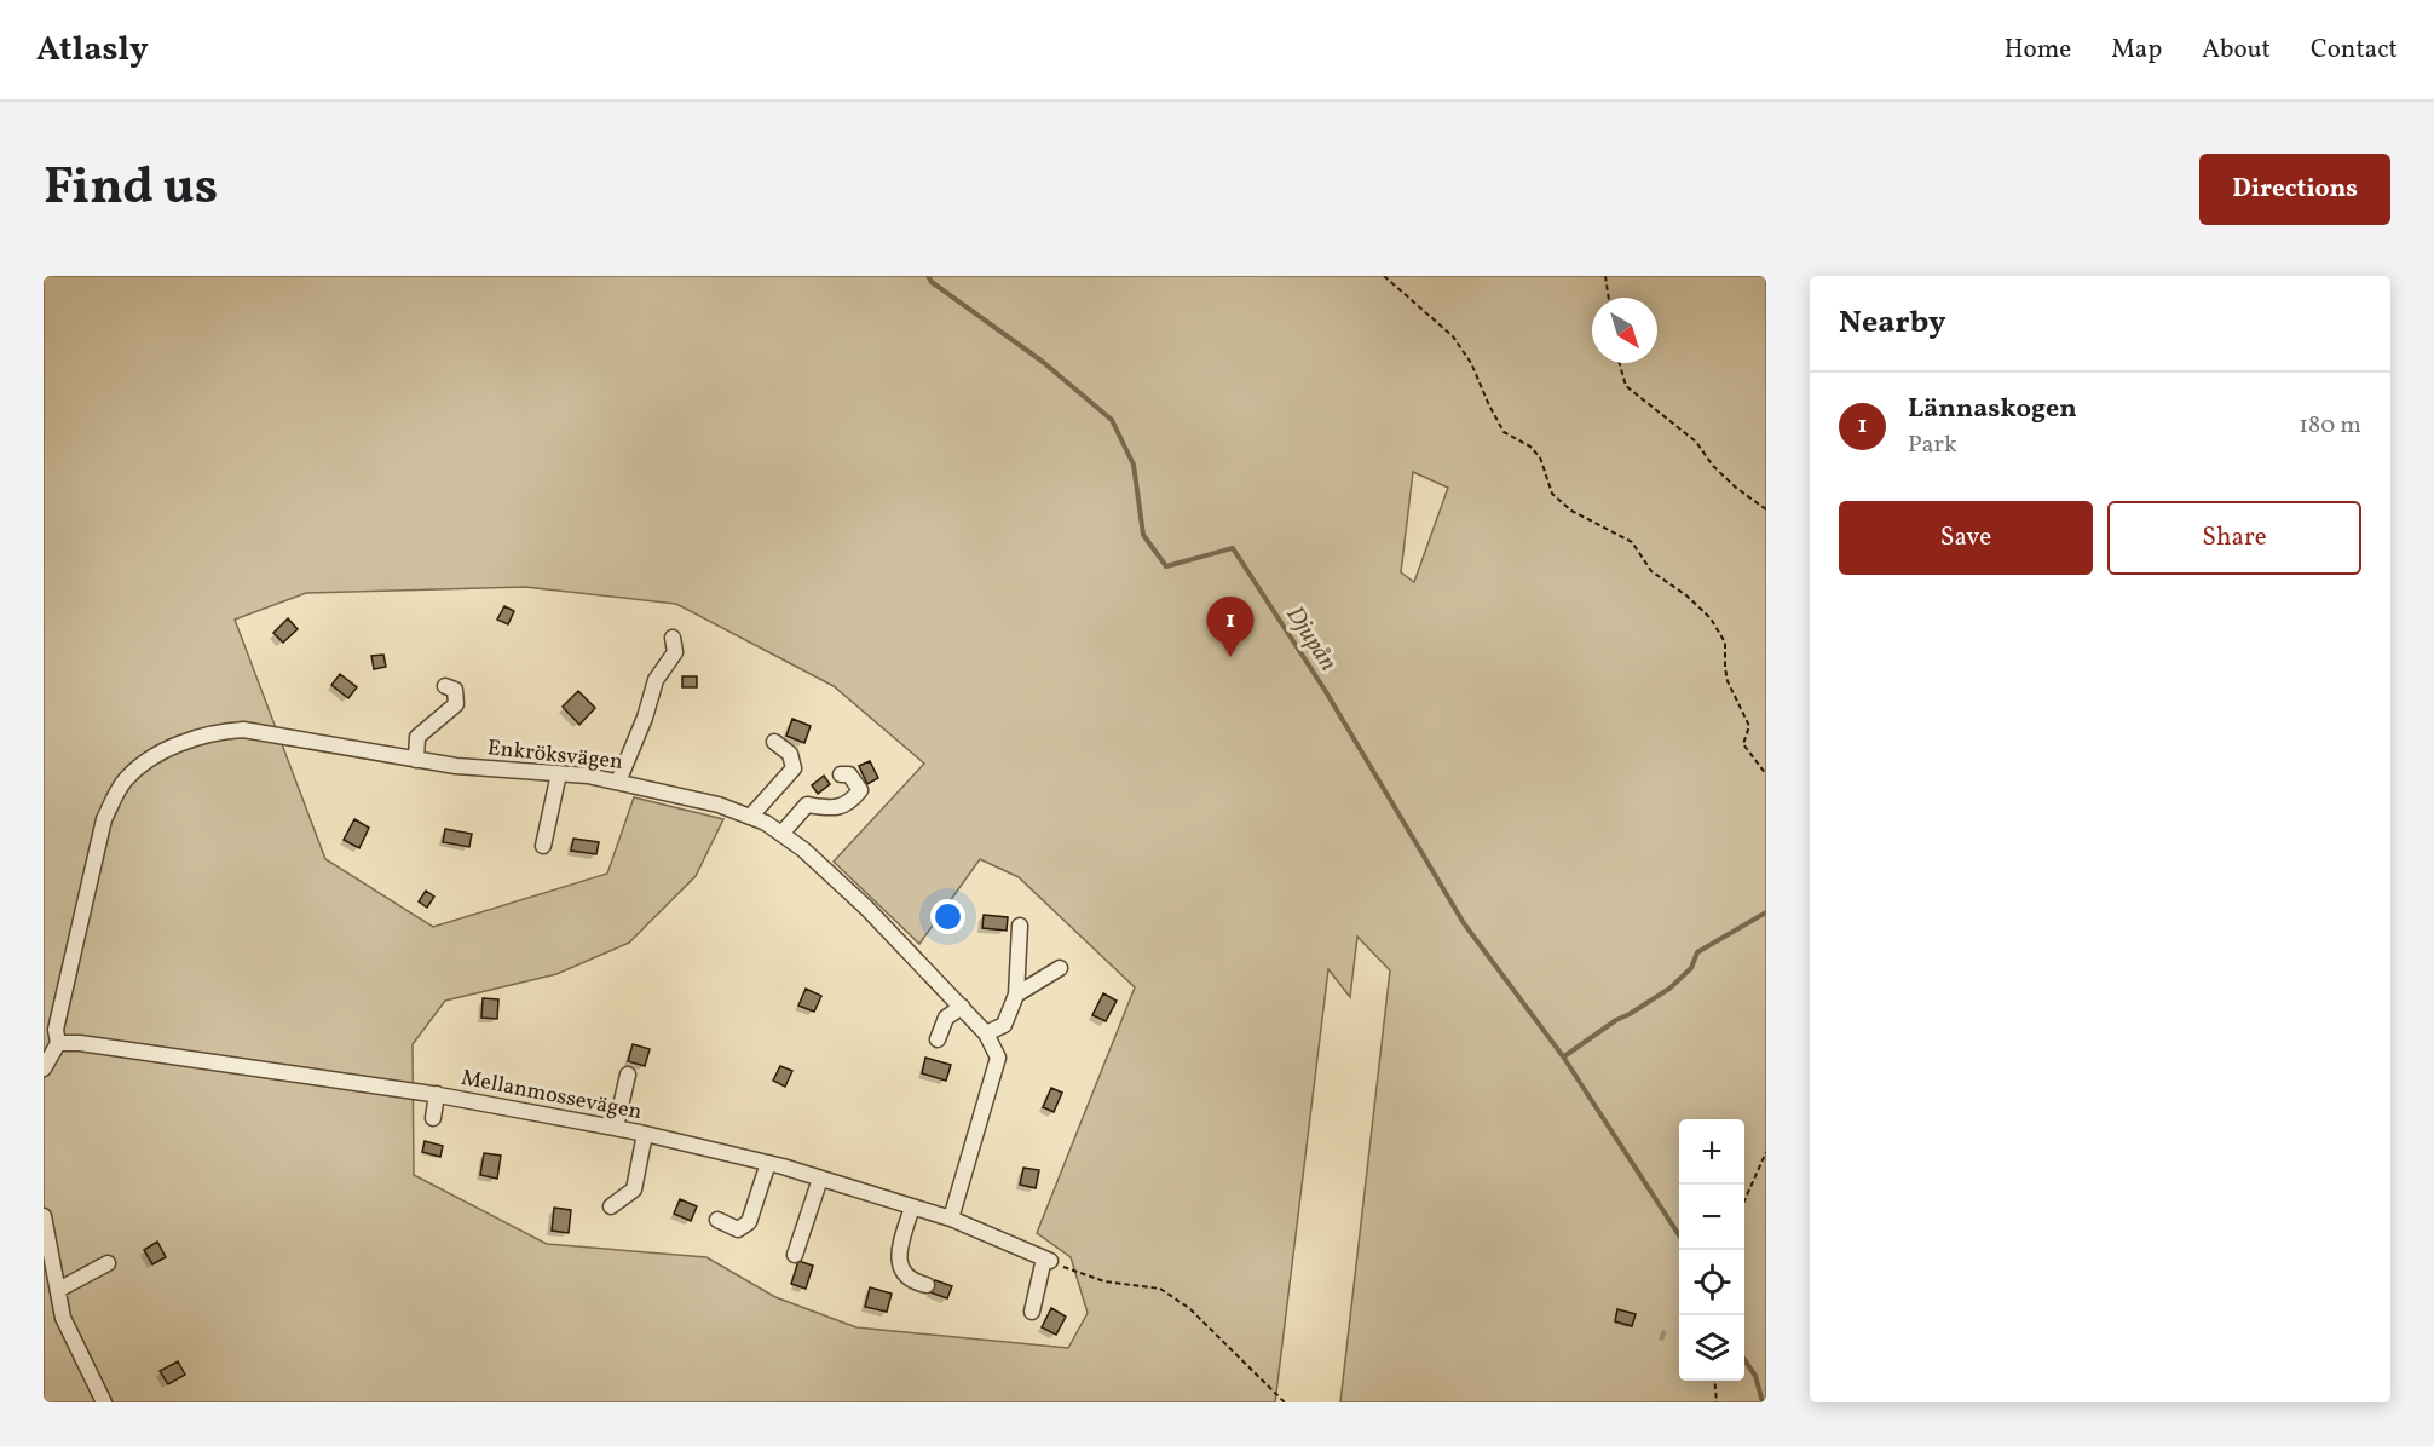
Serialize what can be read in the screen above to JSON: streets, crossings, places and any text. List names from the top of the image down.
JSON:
{
  "streets": {
    "street": ["Enkröksvägen", "Mellanmossevägen"]
  },
  "crossings": [
    ["Enkröksvägen", "Mellanmossevägen"]
  ],
  "water": ["Djupån"],
  "north": "bottom right",
  "page": {
    "header": "Atlasly",
    "nav": [
      "Home",
      "Map",
      "About",
      "Contact"
    ],
    "title": "Find us",
    "buttons": [
      "Directions",
      ["Save", "Share"]
    ],
    "heading": "Nearby",
    "list": [
      {
        "mark": "1",
        "name": "Lännaskogen",
        "note": "Park",
        "value": "180 m"
      }
    ],
    "pins": "1",
    "map_buttons": ["+", "−"]
  }
}
